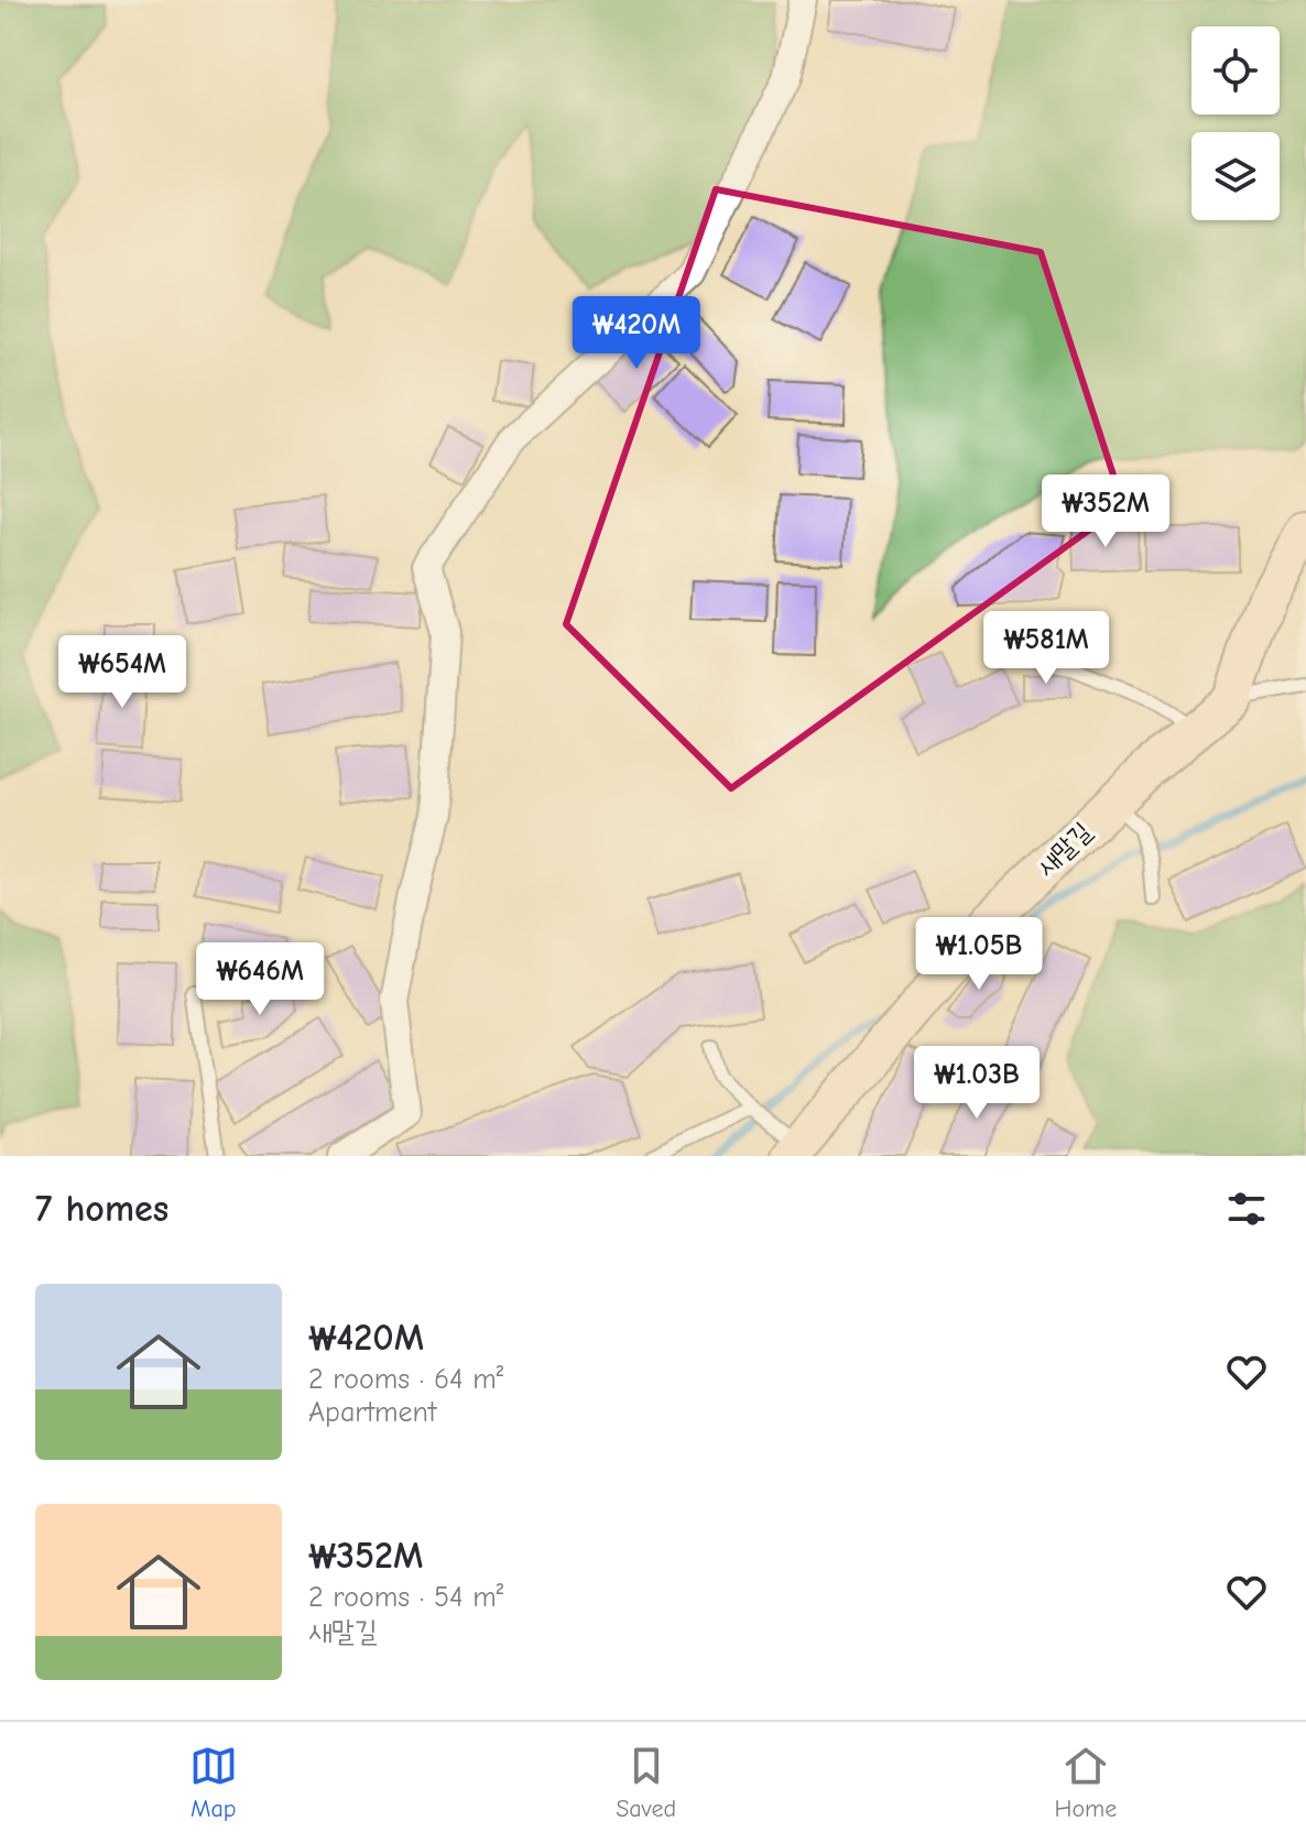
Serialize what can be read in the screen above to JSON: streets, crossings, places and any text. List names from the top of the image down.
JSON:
{
  "streets": {
    "street": ["새말길"]
  },
  "page": {
    "price": [
      "₩420M",
      "₩352M",
      "₩581M",
      "₩654M",
      "₩1.05B",
      "₩646M",
      "₩1.03B"
    ],
    "heading": "7 homes",
    "list": [
      {
        "name": "₩420M",
        "note": "2 rooms · 64 m² · Apartment"
      },
      {
        "name": "₩352M",
        "note": "2 rooms · 54 m² · 새말길"
      }
    ],
    "tabs": ["Map", "Saved", "Home"]
  }
}
